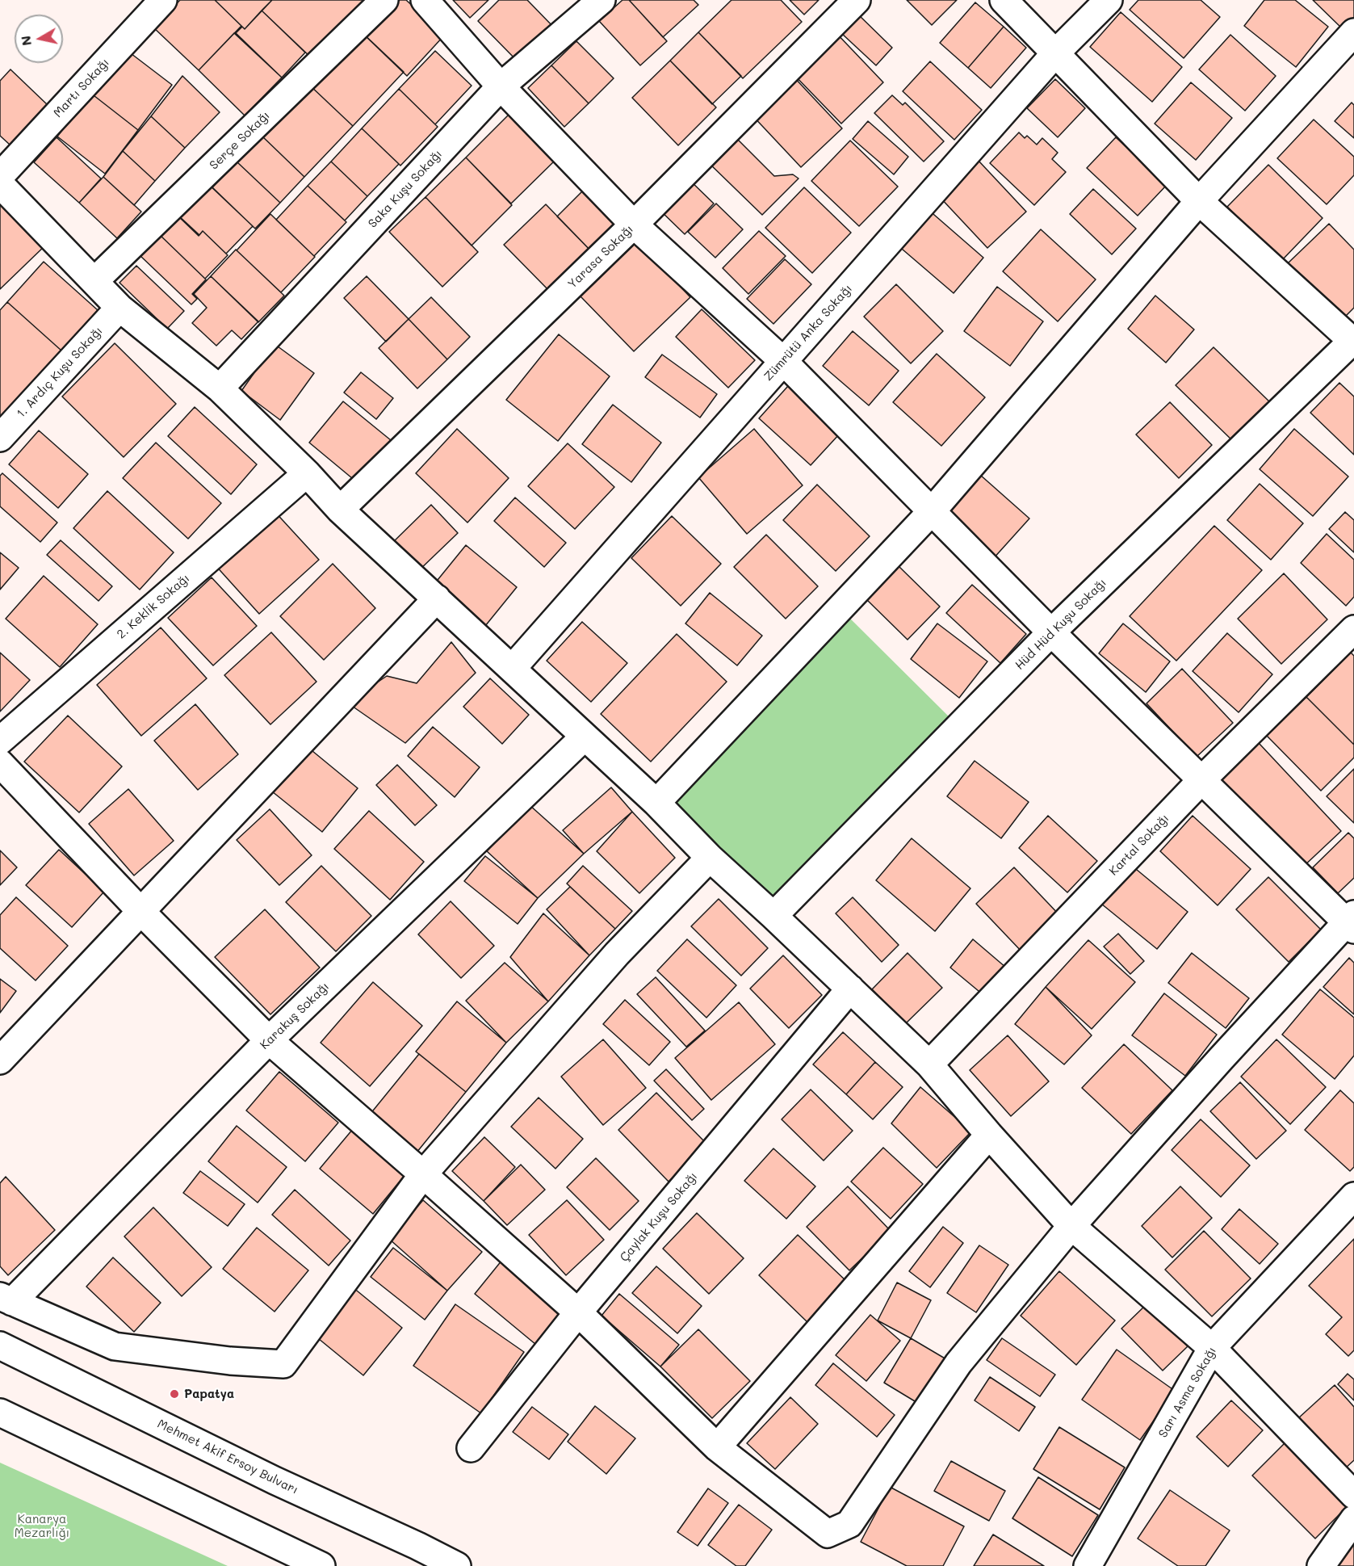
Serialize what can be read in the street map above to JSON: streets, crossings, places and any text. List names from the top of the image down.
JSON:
{
  "streets": {
    "street": [
      "Martı Sokağı",
      "Serçe Sokağı",
      "Saka Kuşu Sokağı",
      "Yarasa Sokağı",
      "Zümrütü Anka Sokağı",
      "1. Ardıç Kuşu Sokağı",
      "2. Keklik Sokağı",
      "Hüd Hüd Kuşu Sokağı",
      "Kartal Sokağı",
      "Karakuş Sokağı",
      "Çaylak Kuşu Sokağı",
      "Sarı Asma Sokağı",
      "Mehmet Akif Ersoy Bulvarı"
    ]
  },
  "parks": ["Kanarya Mezarlığı"],
  "places": ["Papatya"],
  "north": "left"
}
